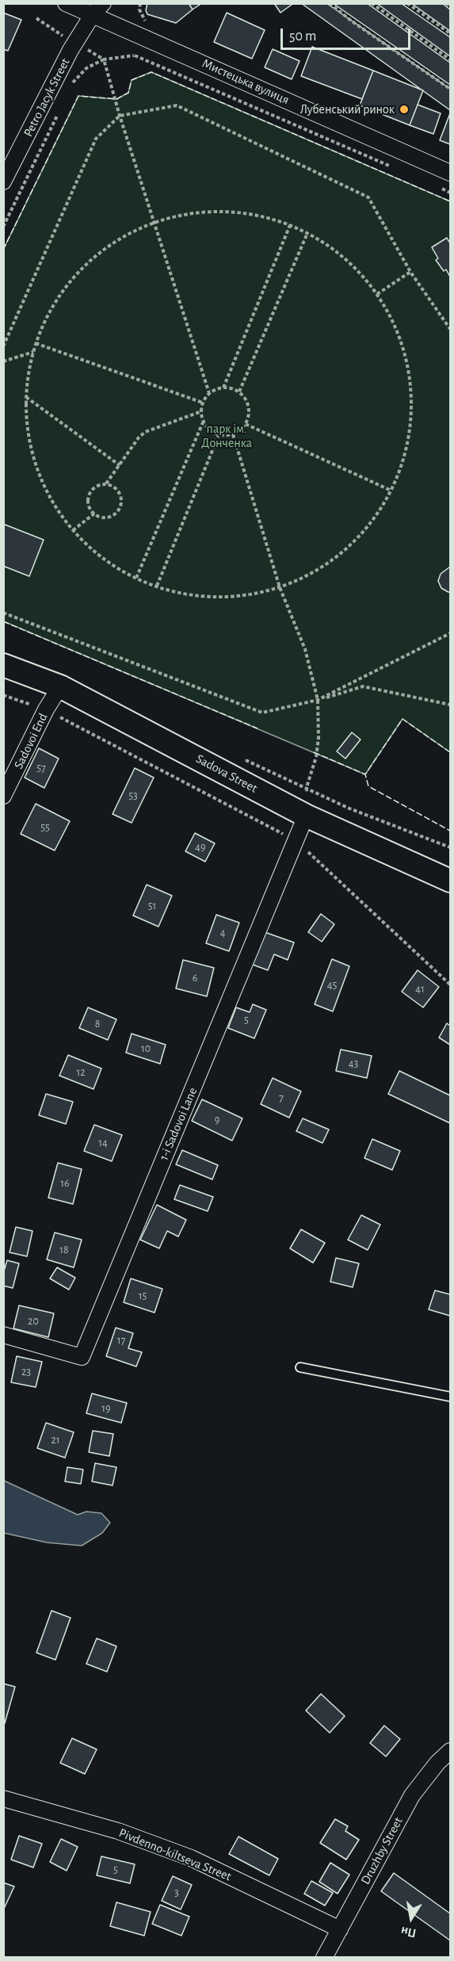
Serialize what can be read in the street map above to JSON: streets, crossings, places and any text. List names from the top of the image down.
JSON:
{
  "streets": {
    "main road": ["Sadova Street"],
    "street": [
      "Мистецька вулиця",
      "Petro Jacyk Street",
      "Sadovoi End",
      "1-i Sadovoi Lane",
      "Druzhby Street",
      "Pivdenno-kiltseva Street"
    ]
  },
  "crossings": [
    ["Мистецька вулиця", "Petro Jacyk Street"],
    ["Sadovoi End", "Sadova Street"],
    ["Sadova Street", "1-i Sadovoi Lane"],
    ["Druzhby Street", "Pivdenno-kiltseva Street"]
  ],
  "parks": ["парк ім. Донченка"],
  "places": ["Лубенський ринок"],
  "house_numbers": [
    "57",
    "53",
    "55",
    "49",
    "51",
    "4",
    "6",
    "45",
    "41",
    "5",
    "8",
    "10",
    "43",
    "12",
    "7",
    "9",
    "14",
    "16",
    "18",
    "15",
    "20",
    "17",
    "23",
    "19",
    "21",
    "5",
    "3"
  ],
  "scale_bar": "50 m",
  "north": "bottom"
}
